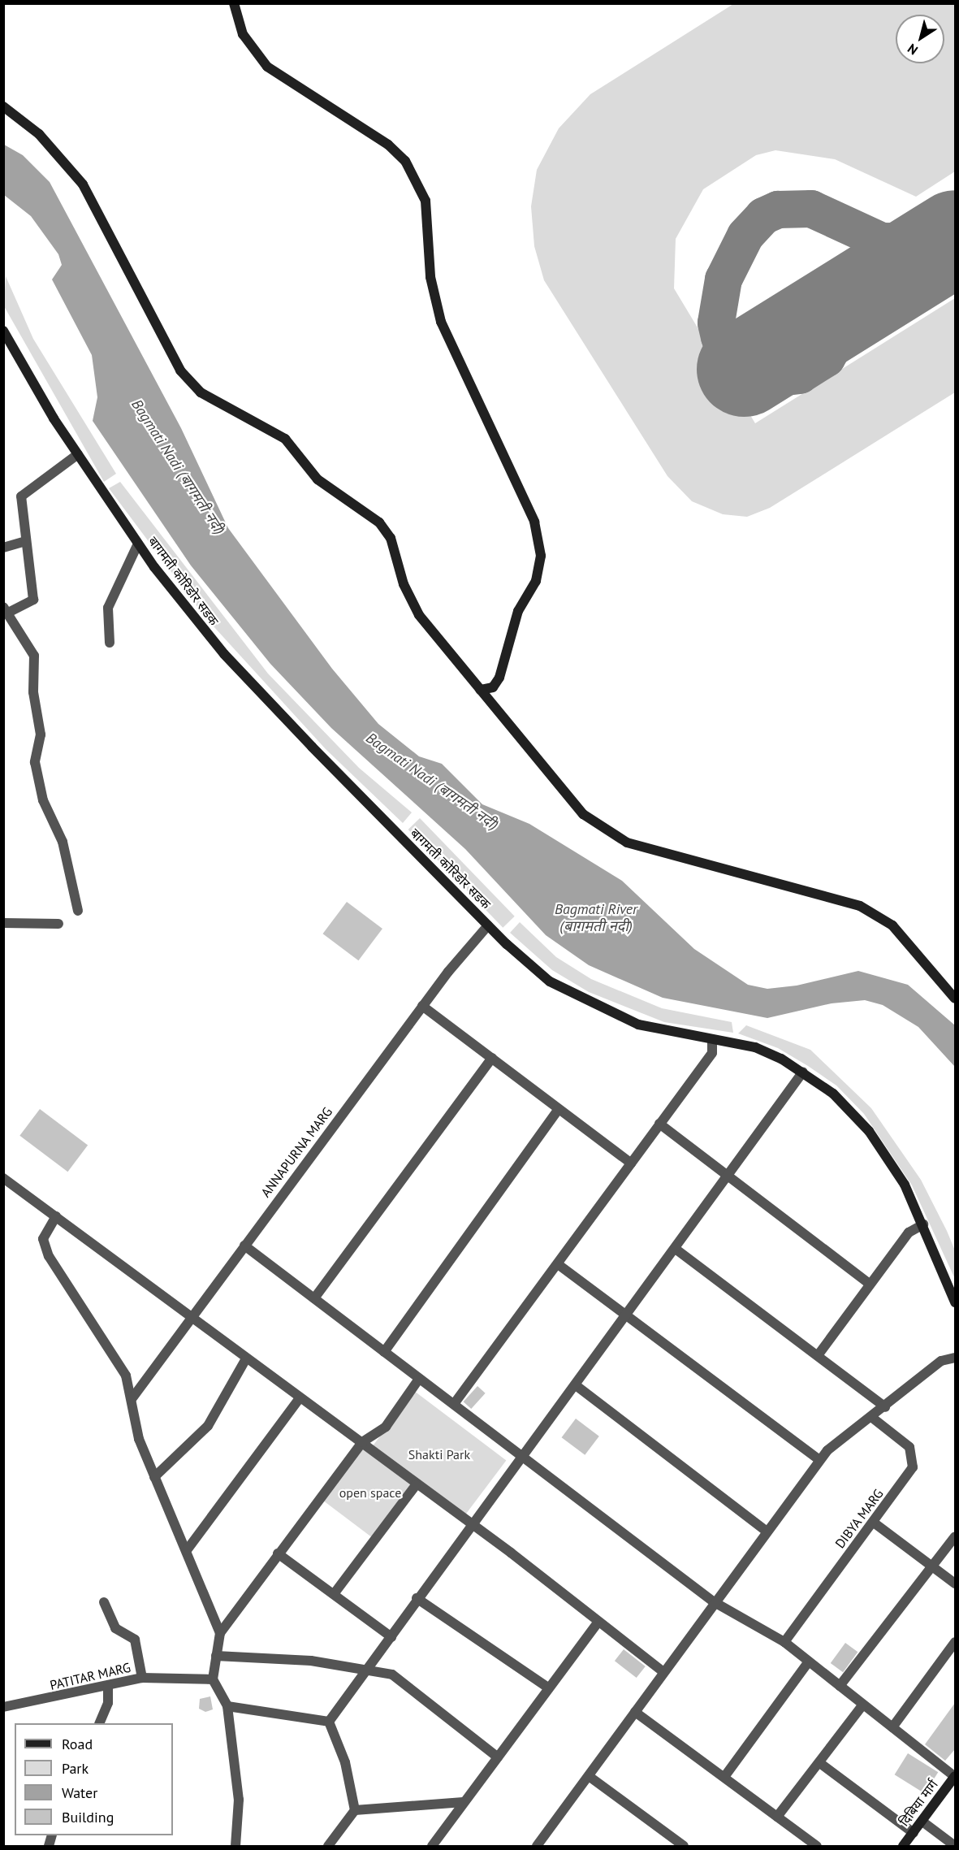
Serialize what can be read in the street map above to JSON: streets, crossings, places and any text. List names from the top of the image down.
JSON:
{
  "streets": {
    "main road": ["बागमती कोरिडोर सडक", "दिबिया मार्ग"],
    "street": ["ANNAPURNA MARG", "DIBYA MARG", "PATITAR MARG"]
  },
  "crossings": [
    ["बागमती कोरिडोर सडक", "ANNAPURNA MARG"]
  ],
  "water": ["Bagmati Nadi (बागमती नदी)", "Bagmati River (बागमती नदी)"],
  "parks": ["Shakti Park", "open space"],
  "legend": [
    "Road",
    "Park",
    "Water",
    "Building"
  ],
  "north": "bottom left"
}
